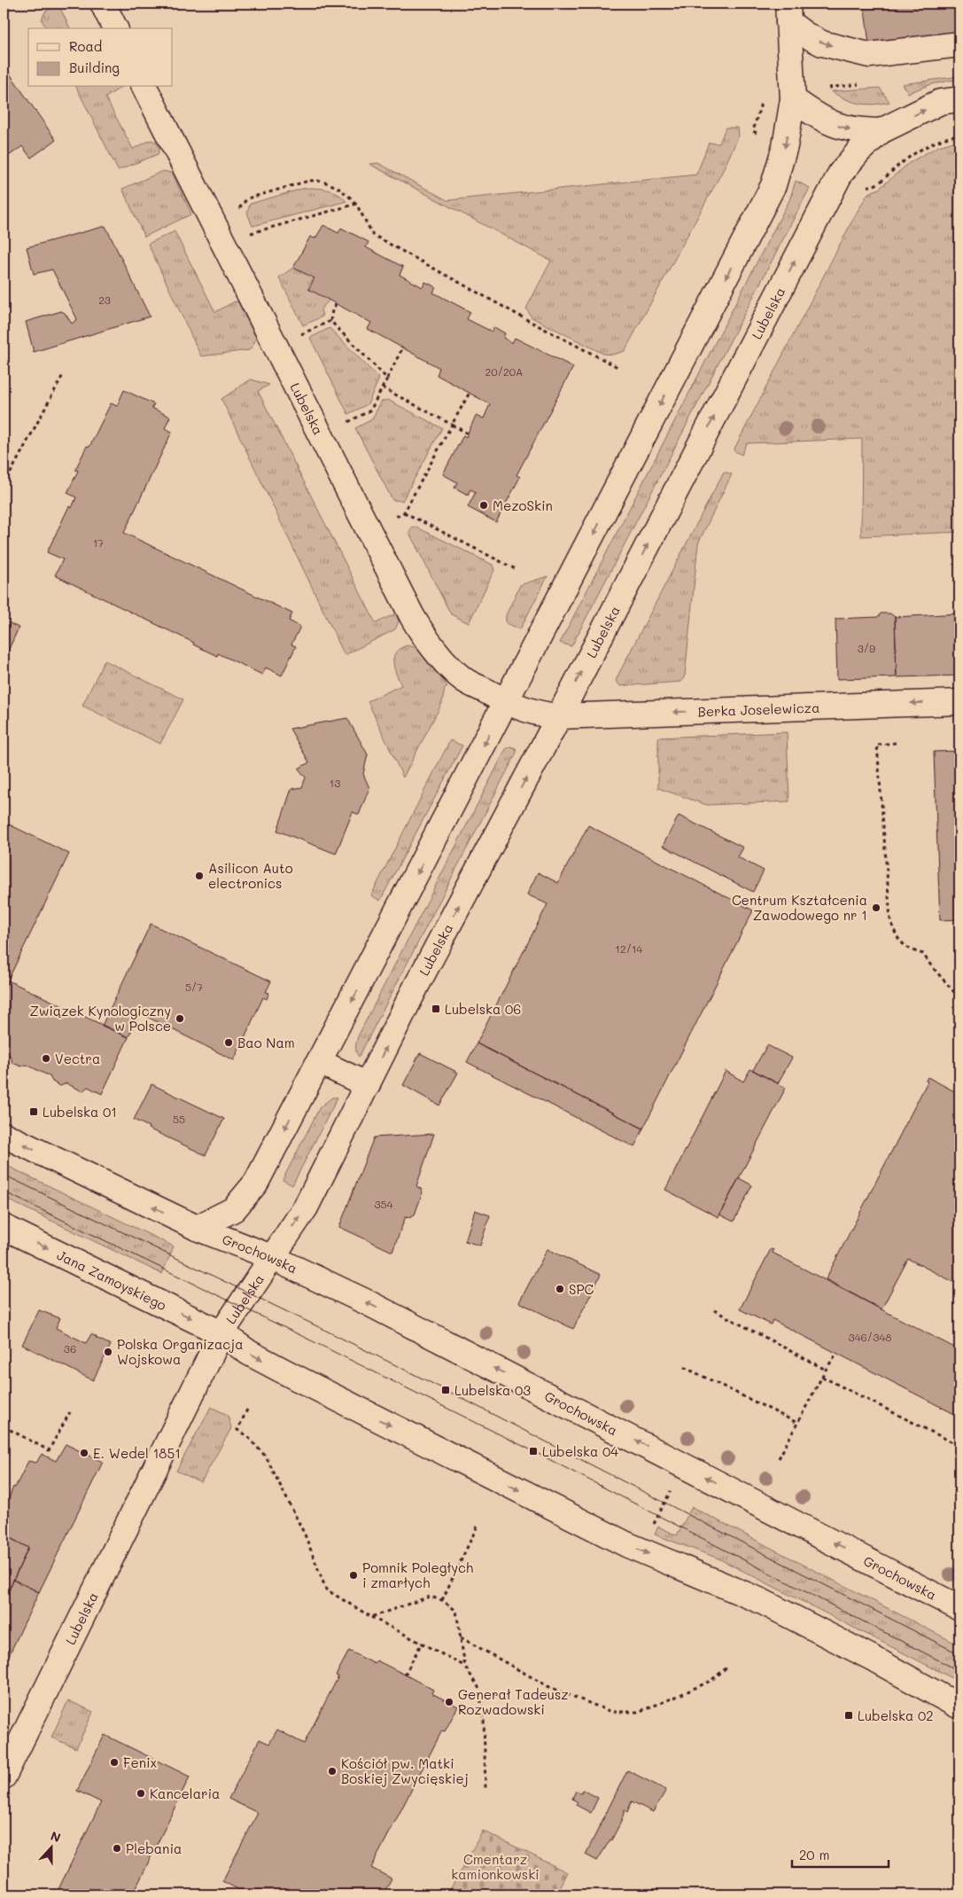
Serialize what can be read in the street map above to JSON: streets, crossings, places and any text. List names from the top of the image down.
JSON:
{
  "streets": {
    "street": [
      "Lubelska",
      "Berka Joselewicza",
      "Grochowska",
      "Jana Zamoyskiego"
    ]
  },
  "crossings": [
    ["Lubelska", "Berka Joselewicza"],
    ["Lubelska", "Grochowska"],
    ["Lubelska", "Jana Zamoyskiego"]
  ],
  "one_way": ["Berka Joselewicza"],
  "parks": ["Cmentarz kamionkowski"],
  "places": {
    "other": [
      "MezoSkin",
      "Asilicon Auto electronics",
      "Centrum Kształcenia Zawodowego nr 1",
      "Związek Kynologiczny w Polsce",
      "Bao Nam",
      "Vectra",
      "SPC",
      "Polska Organizacja Wojskowa",
      "E. Wedel 1851",
      "Pomnik Poległych i zmarłych",
      "Generał Tadeusz Rozwadowski",
      "Fenix",
      "Kościół pw. Matki Boskiej Zwycięskiej",
      "Kancelaria",
      "Plebania"
    ],
    "transit": [
      "Lubelska 06",
      "Lubelska 01",
      "Lubelska 03",
      "Lubelska 04",
      "Lubelska 02"
    ]
  },
  "house_numbers": [
    "23",
    "20/20A",
    "17",
    "3/9",
    "13",
    "12/14",
    "5/7",
    "55",
    "354",
    "346/348",
    "36"
  ],
  "legend": ["Road", "Building"],
  "scale_bar": "20 m",
  "north": "top"
}
